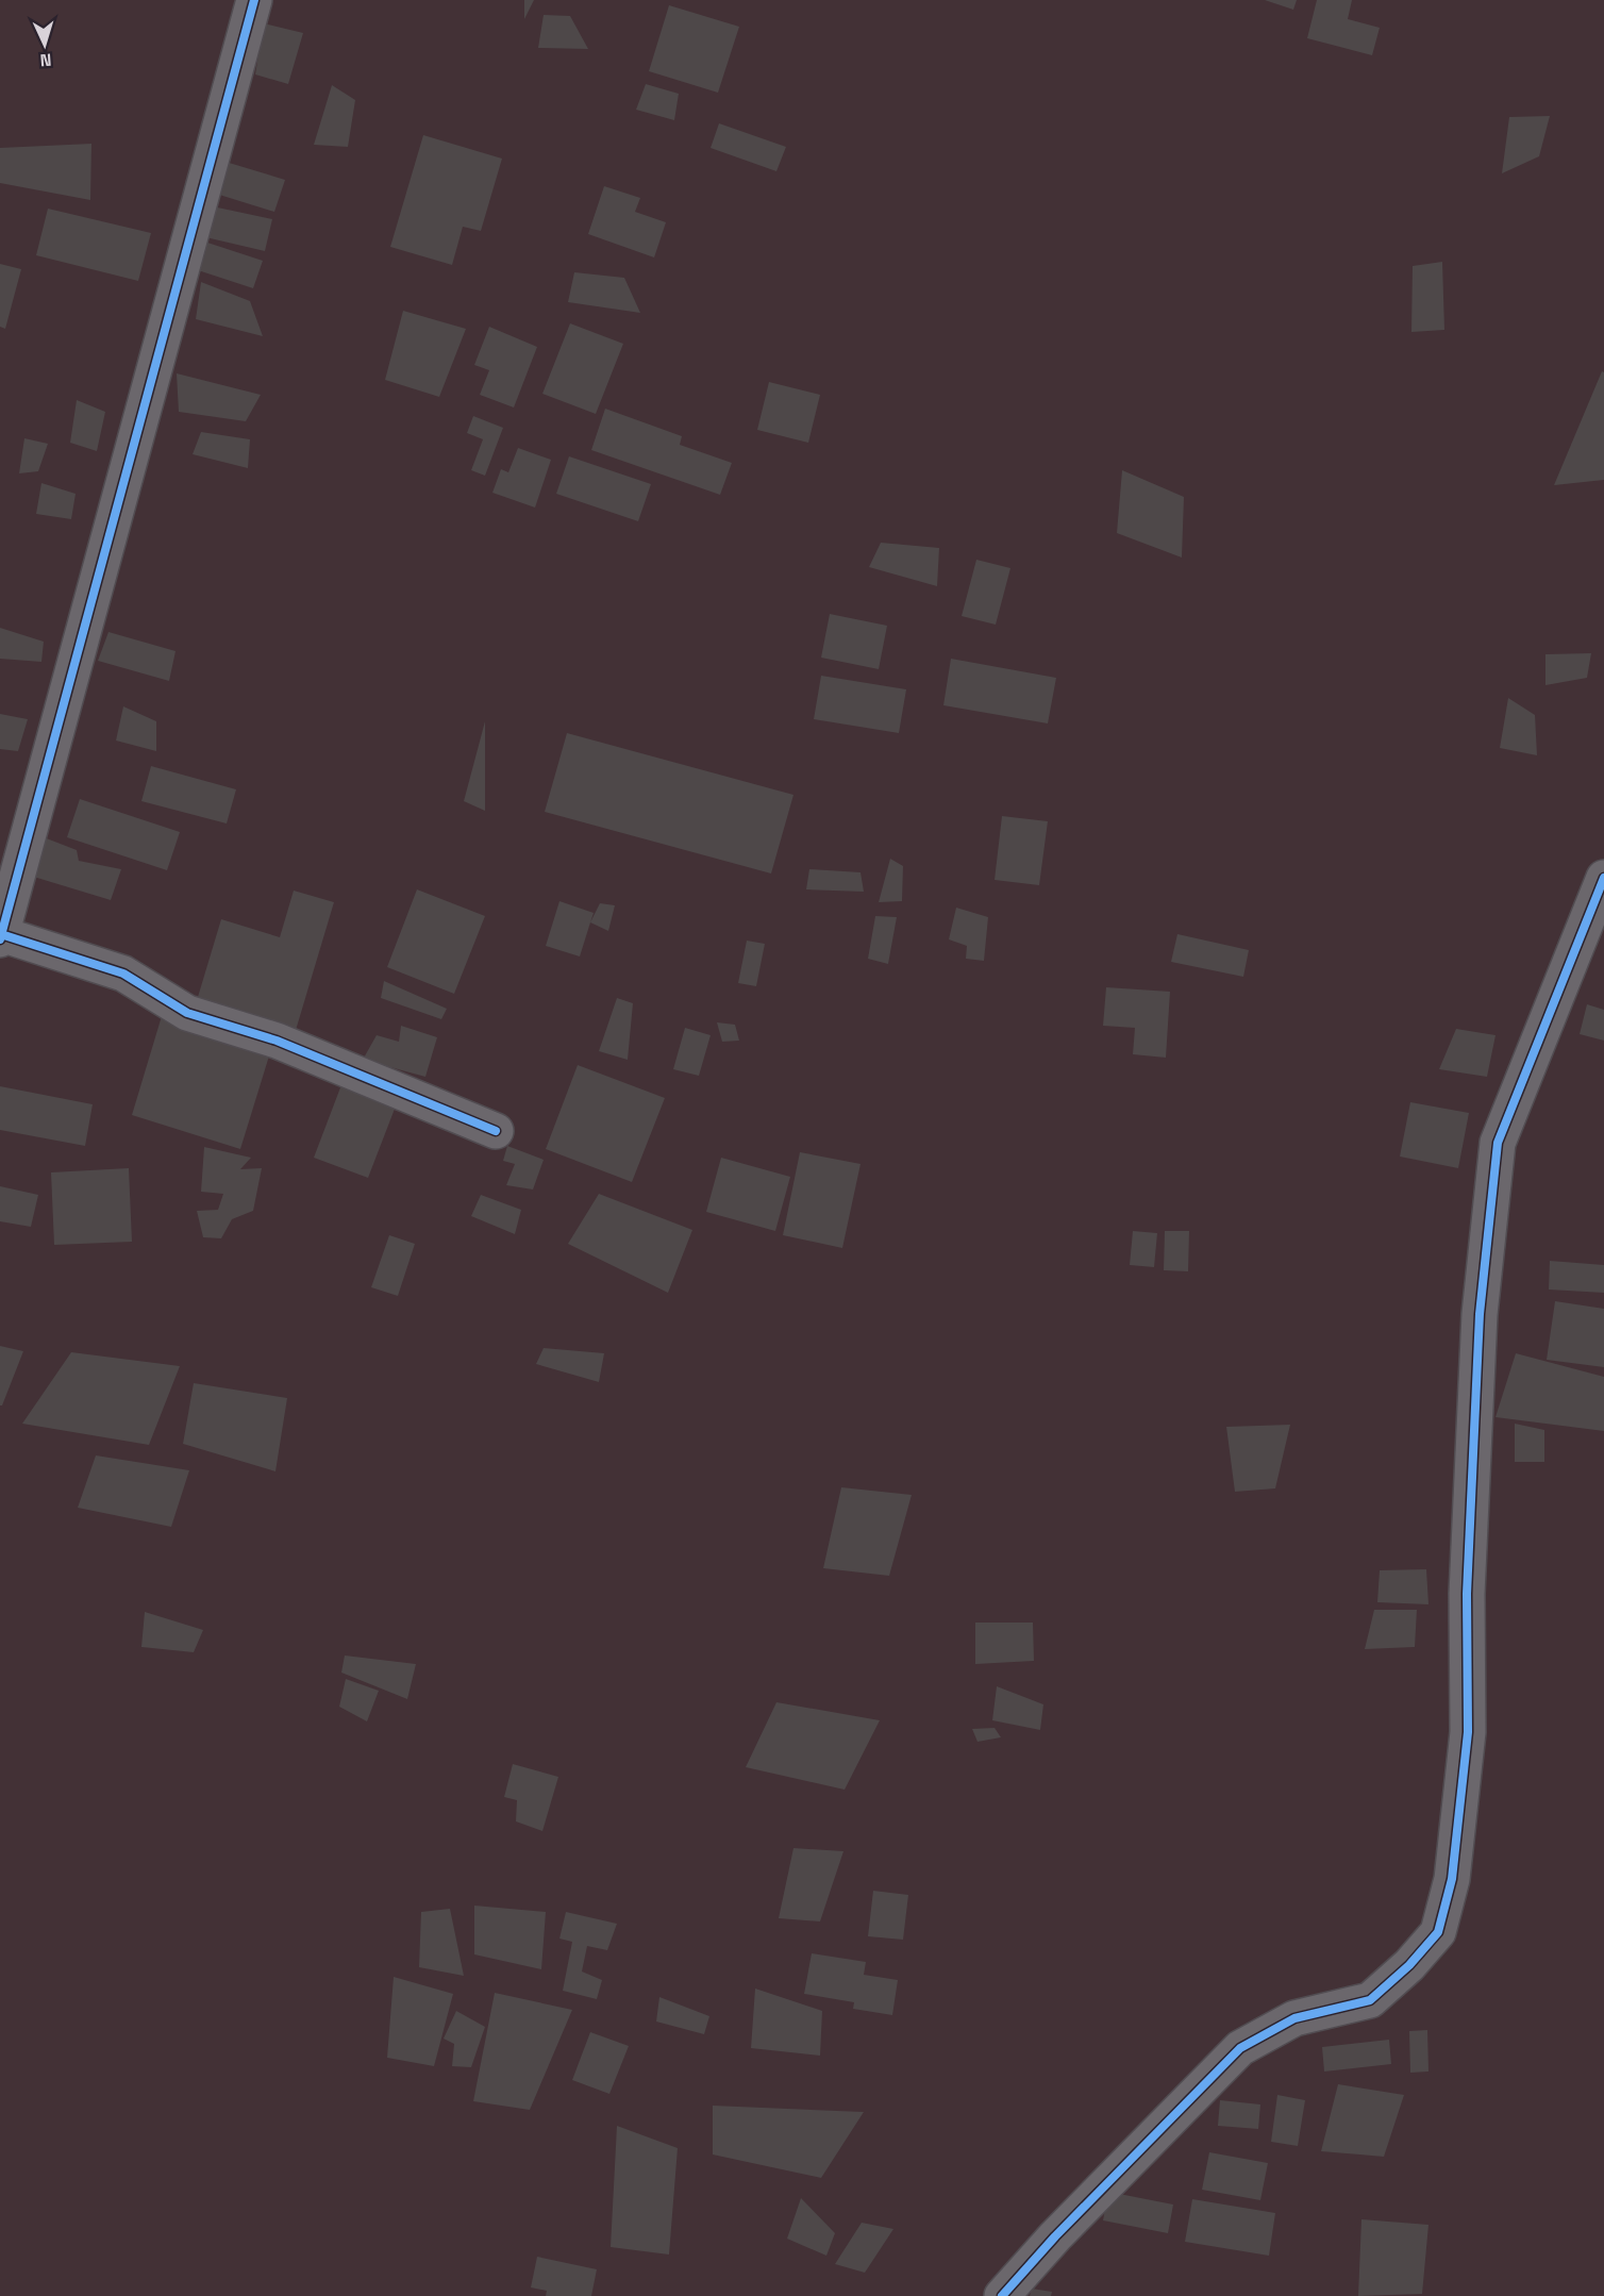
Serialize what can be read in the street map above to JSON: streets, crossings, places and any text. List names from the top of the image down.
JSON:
{
  "north": "bottom"
}
